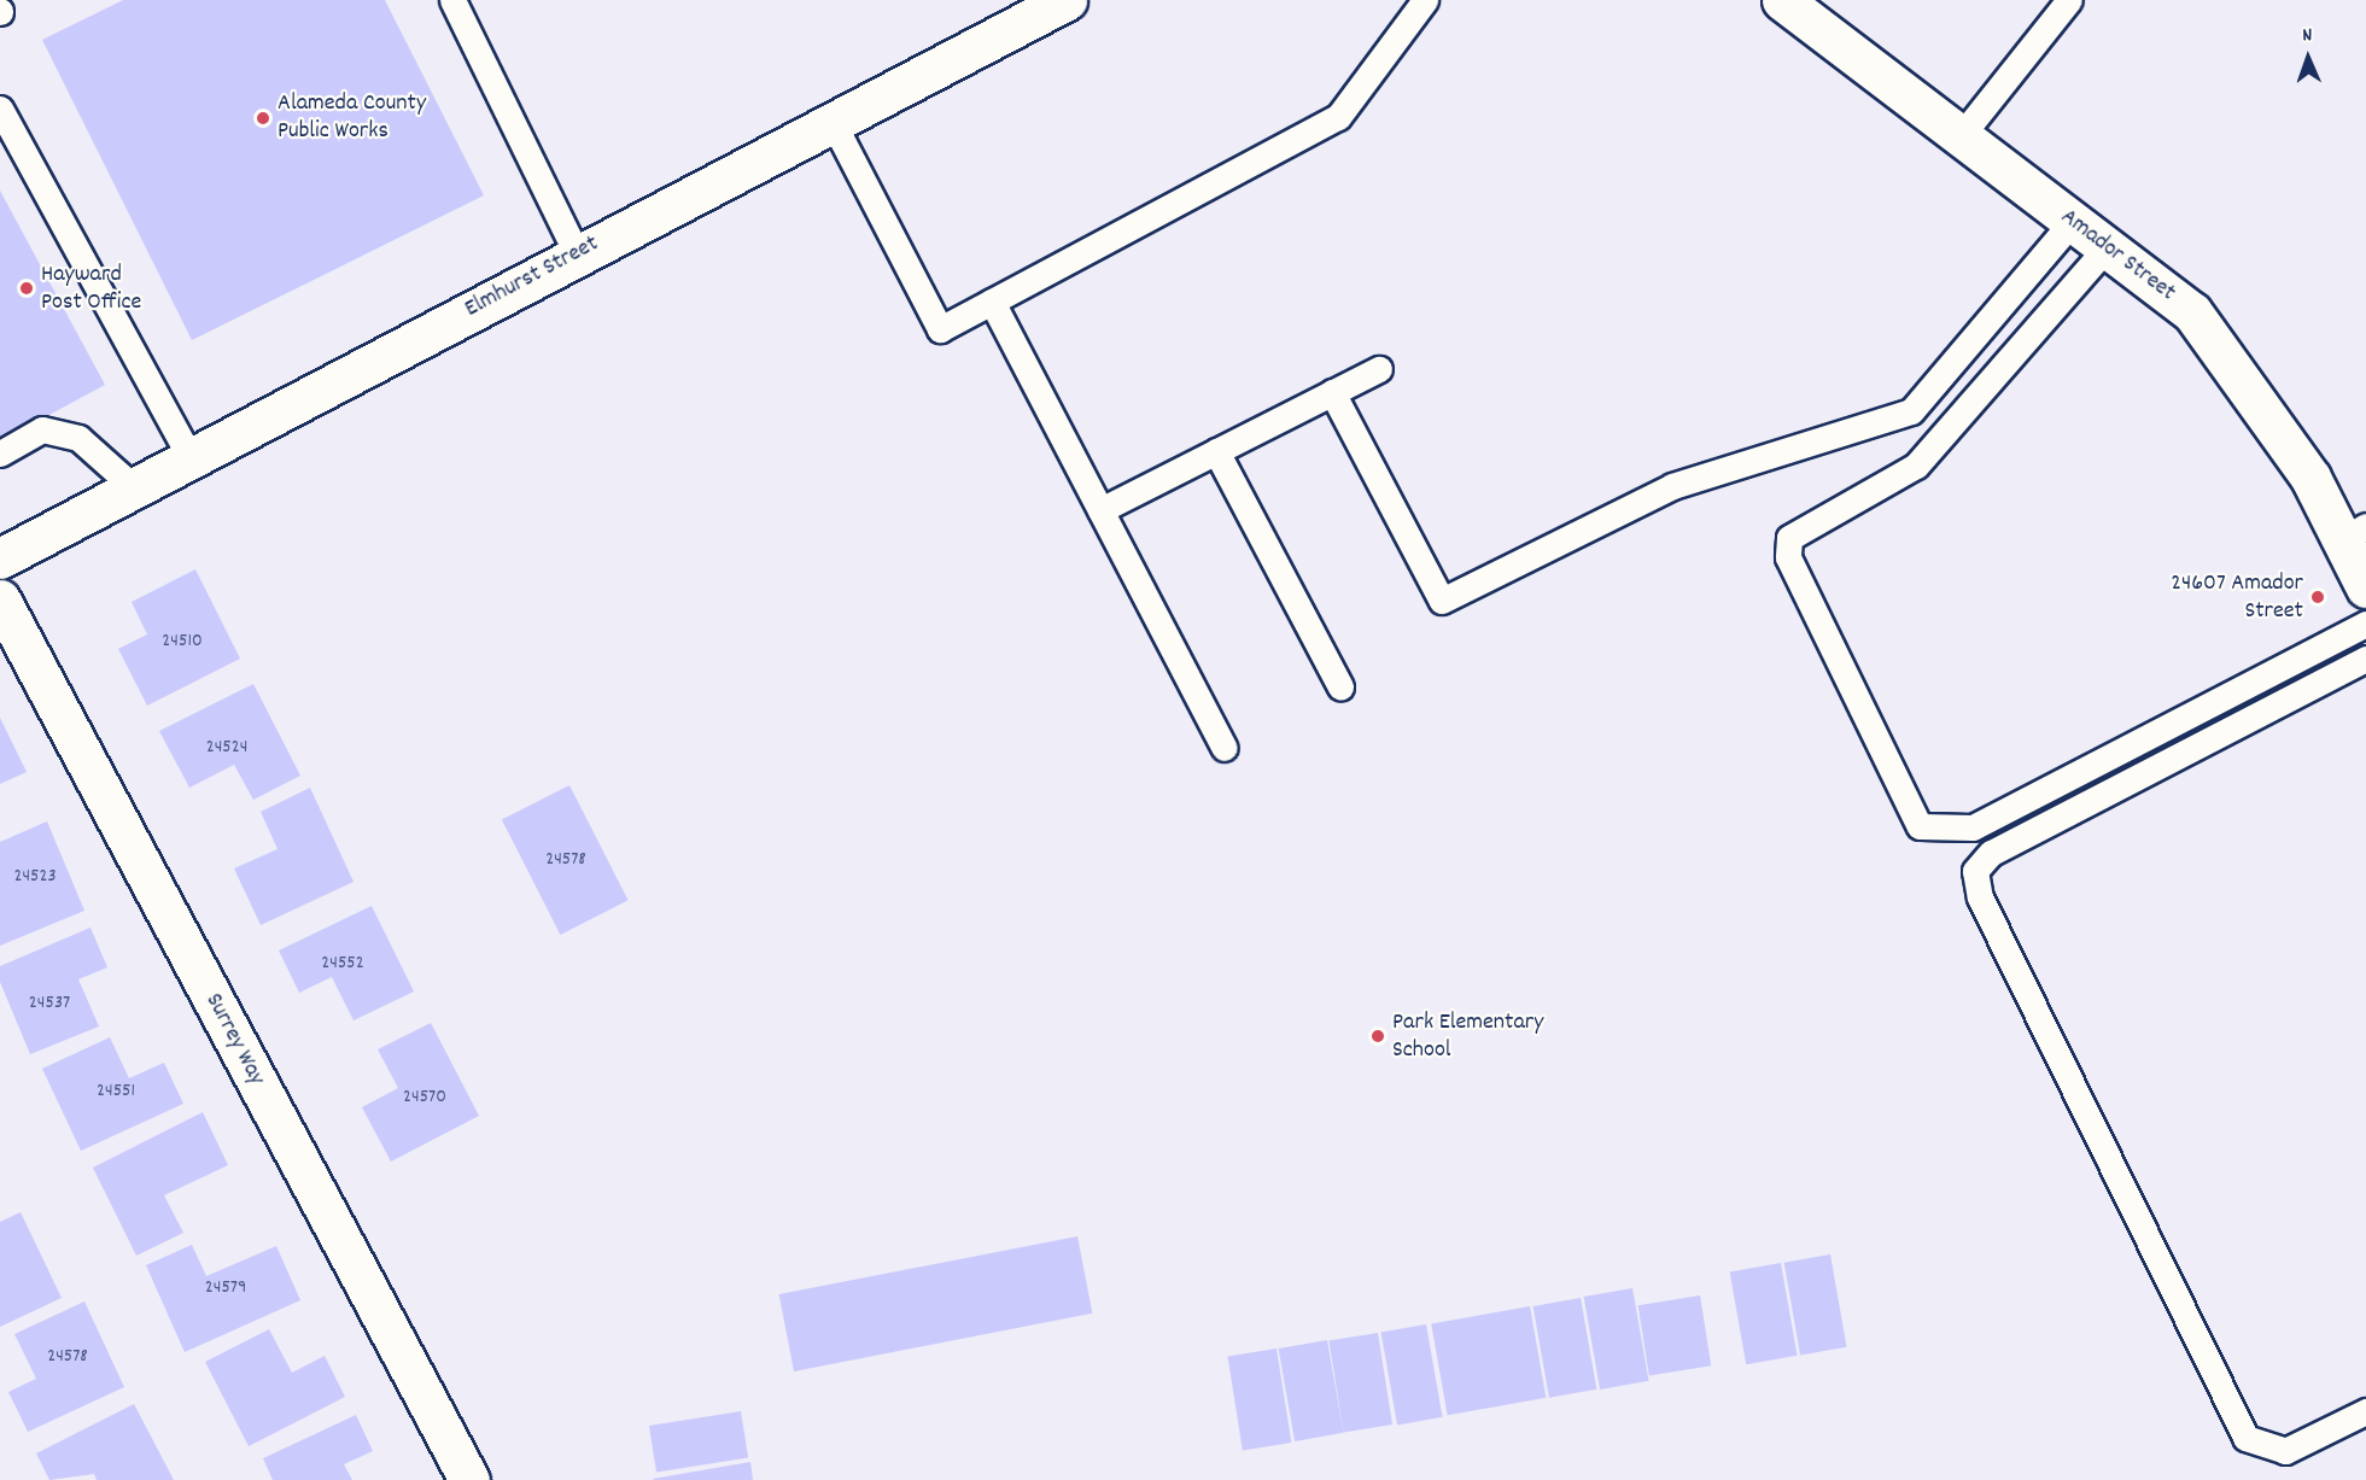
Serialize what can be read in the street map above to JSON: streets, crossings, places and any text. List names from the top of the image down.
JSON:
{
  "streets": {
    "street": ["Amador Street", "Elmhurst Street", "Surrey Way"]
  },
  "places": [
    "Alameda County Public Works",
    "Hayward Post Office",
    "24607 Amador Street",
    "Park Elementary School"
  ],
  "house_numbers": [
    "24510",
    "24524",
    "24578",
    "24523",
    "24552",
    "24537",
    "24551",
    "24570",
    "24579",
    "24578"
  ],
  "north": "top"
}
